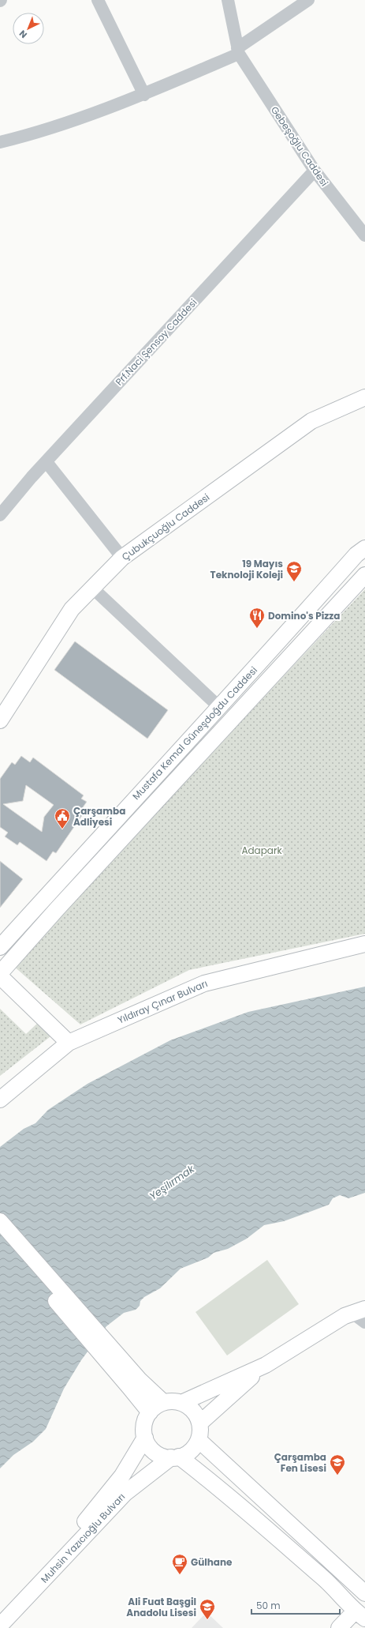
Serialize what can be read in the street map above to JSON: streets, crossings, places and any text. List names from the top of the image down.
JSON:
{
  "streets": {
    "main road": [
      "Çubukçuoğlu Caddesi",
      "Mustafa Kemal Güneşdoğdu Caddesi",
      "Yıldıray Çınar Bulvarı",
      "Muhsin Yazıcıoğlu Bulvarı"
    ],
    "street": ["Gebeşoğlu Caddesi", "Prf.Naci Şensoy Caddesi"]
  },
  "crossings": [
    ["Gebeşoğlu Caddesi", "Prf.Naci Şensoy Caddesi"]
  ],
  "water": ["Yeşilırmak"],
  "parks": ["Adapark"],
  "places": {
    "school or university": ["19 Mayıs Teknoloji Koleji", "Çarşamba Fen Lisesi", "Ali Fuat Başgil Anadolu Lisesi"],
    "restaurant": ["Domino's Pizza"],
    "public building": ["Çarşamba Adliyesi"],
    "cafe": ["Gülhane"]
  },
  "scale_bar": "50 m",
  "north": "bottom left"
}
